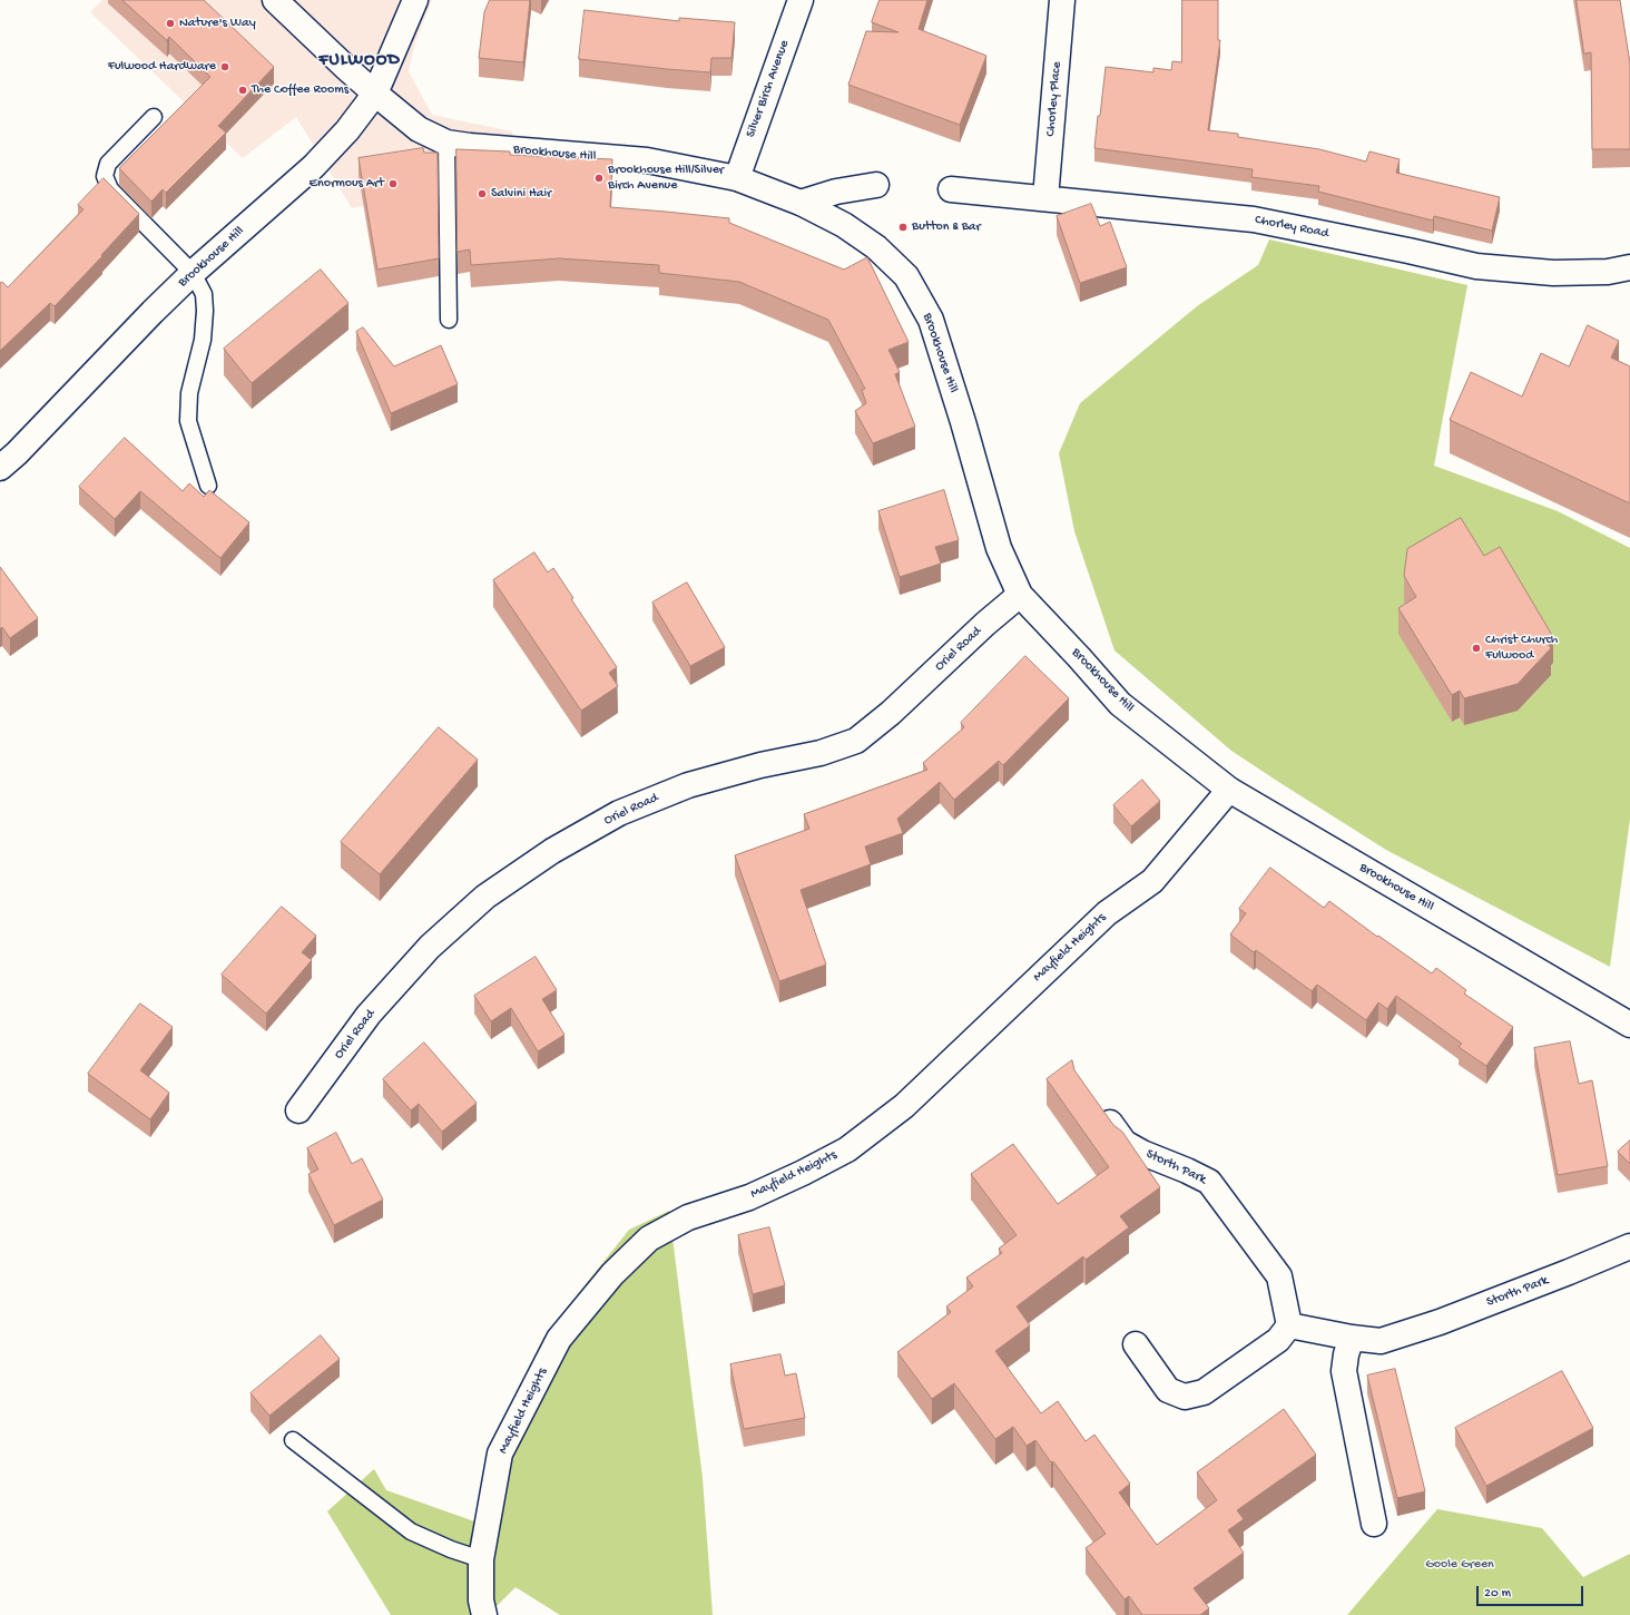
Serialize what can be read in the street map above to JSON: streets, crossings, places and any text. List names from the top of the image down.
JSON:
{
  "streets": {
    "street": [
      "Silver Birch Avenue",
      "Chorley Place",
      "Brookhouse Hill",
      "Chorley Road",
      "Oriel Road",
      "Mayfield Heights",
      "Storth Park"
    ]
  },
  "crossings": [
    ["Silver Birch Avenue", "Brookhouse Hill"],
    ["Chorley Place", "Chorley Road"],
    ["Brookhouse Hill", "Oriel Road"],
    ["Brookhouse Hill", "Mayfield Heights"]
  ],
  "districts": ["FULWOOD"],
  "parks": ["Goole Green"],
  "places": [
    "Nature's Way",
    "Fulwood Hardware",
    "The Coffee Rooms",
    "Brookhouse Hill/Silver Birch Avenue",
    "Enormous Art",
    "Salvini Hair",
    "Button & Bar",
    "Christ Church Fulwood"
  ],
  "scale_bar": "20 m"
}
